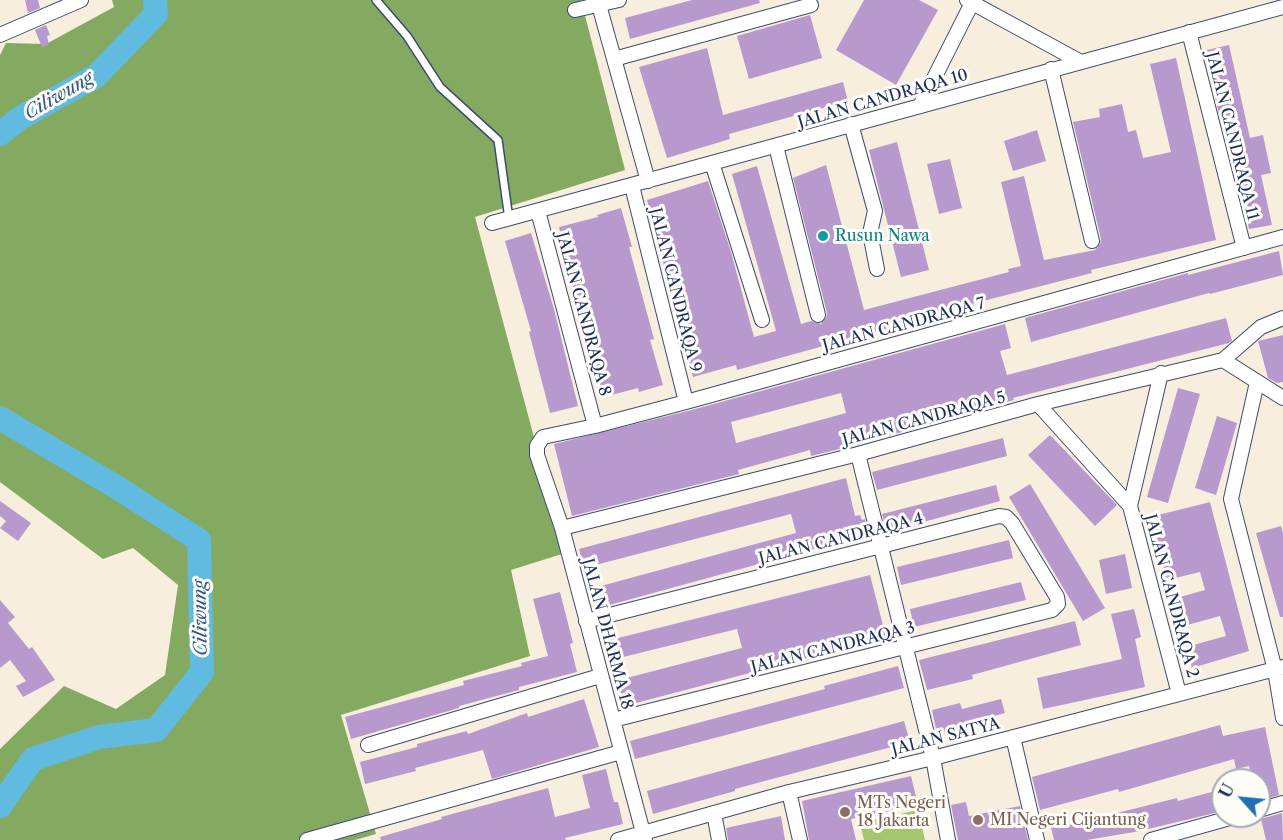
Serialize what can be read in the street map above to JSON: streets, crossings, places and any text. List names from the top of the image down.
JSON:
{
  "streets": {
    "street": [
      "JALAN CANDRAQA 10",
      "JALAN CANDRAQA 11",
      "JALAN CANDRAQA 9",
      "JALAN CANDRAQA 8",
      "JALAN CANDRAQA 7",
      "JALAN CANDRAQA 5",
      "JALAN CANDRAQA 4",
      "JALAN CANDRAQA 2",
      "JALAN DHARMA 18",
      "JALAN CANDRAQA 3",
      "JALAN SATYA"
    ]
  },
  "crossings": [
    ["JALAN CANDRAQA 10", "JALAN CANDRAQA 11"],
    ["JALAN CANDRAQA 10", "JALAN CANDRAQA 9"],
    ["JALAN CANDRAQA 10", "JALAN CANDRAQA 8"],
    ["JALAN CANDRAQA 11", "JALAN CANDRAQA 7"],
    ["JALAN CANDRAQA 9", "JALAN CANDRAQA 7"],
    ["JALAN CANDRAQA 8", "JALAN CANDRAQA 7"],
    ["JALAN CANDRAQA 7", "JALAN DHARMA 18"],
    ["JALAN CANDRAQA 5", "JALAN CANDRAQA 2"],
    ["JALAN CANDRAQA 5", "JALAN DHARMA 18"],
    ["JALAN CANDRAQA 4", "JALAN DHARMA 18"],
    ["JALAN CANDRAQA 4", "JALAN CANDRAQA 3"],
    ["JALAN CANDRAQA 2", "JALAN SATYA"],
    ["JALAN DHARMA 18", "JALAN CANDRAQA 3"],
    ["JALAN DHARMA 18", "JALAN SATYA"]
  ],
  "water": ["Ciliwung"],
  "places": ["Rusun Nawa", "MTs Negeri 18 Jakarta", "MI Negeri Cijantung"],
  "north": "top left"
}
